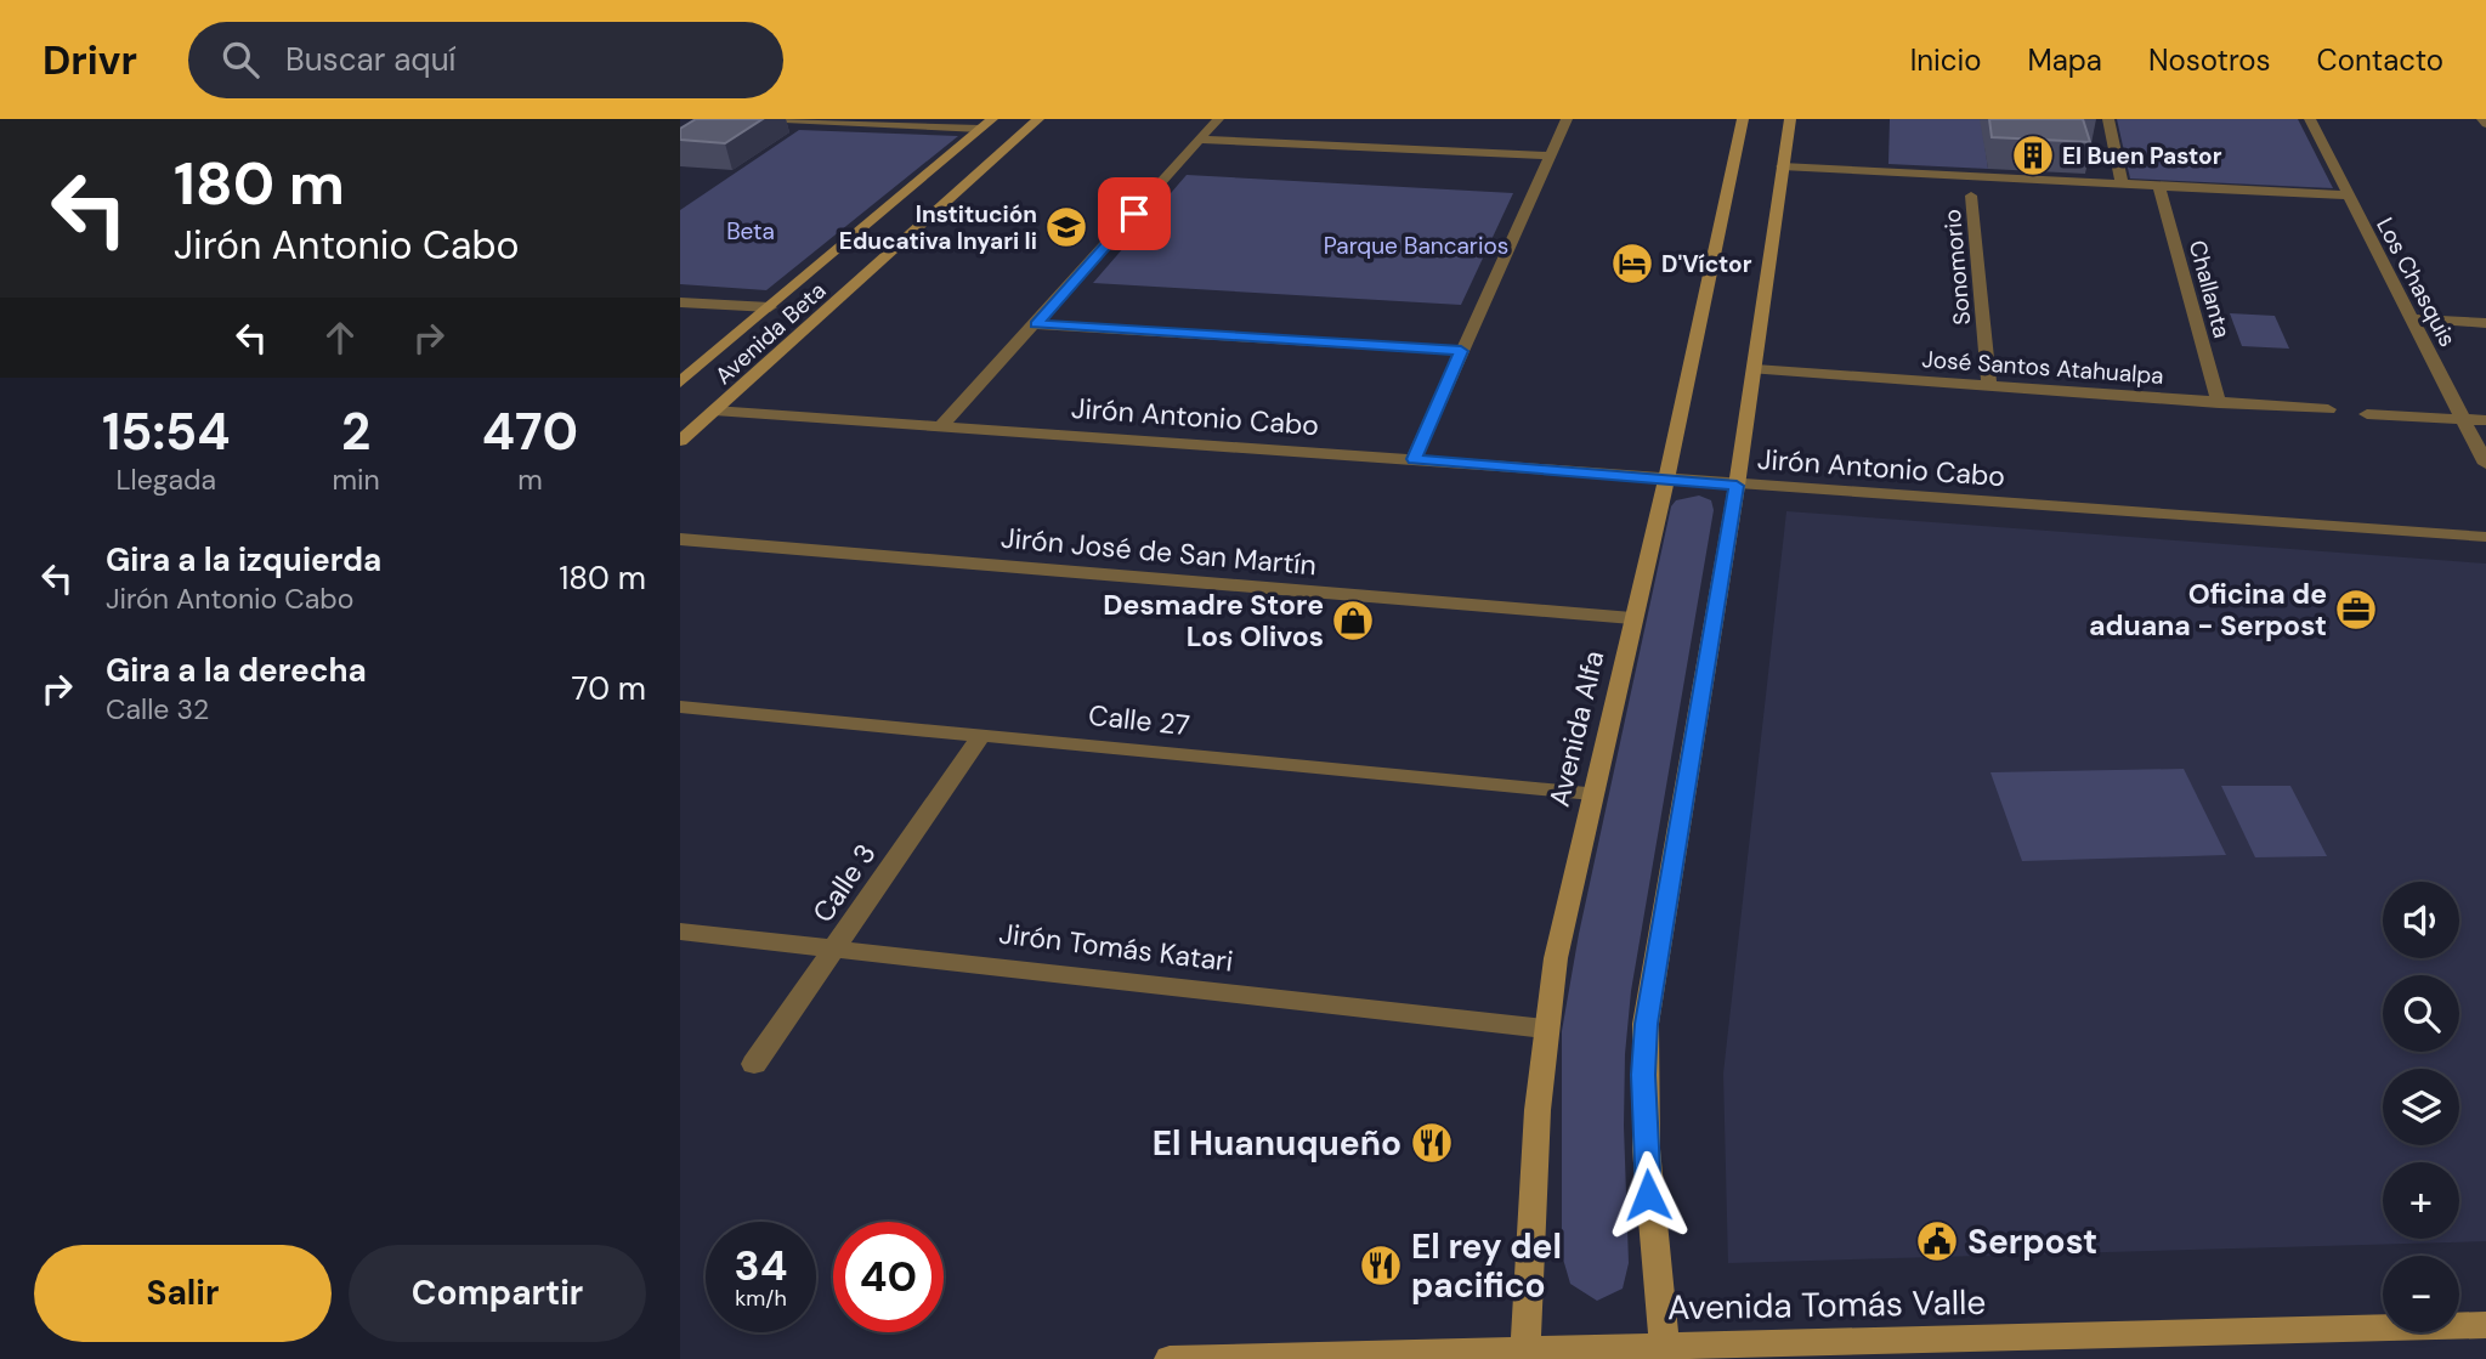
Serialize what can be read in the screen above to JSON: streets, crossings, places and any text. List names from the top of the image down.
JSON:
{
  "streets": {
    "street": [
      "Sonomorio",
      "Los Chasquis",
      "Challanta",
      "Avenida Beta",
      "José Santos Atahualpa",
      "Jirón Antonio Cabo",
      "Jirón José de San Martín",
      "Calle 27",
      "Avenida Alfa",
      "Calle 3",
      "Jirón Tomás Katari",
      "Avenida Tomás Valle"
    ]
  },
  "crossings": [
    ["Sonomorio", "José Santos Atahualpa"],
    ["Challanta", "José Santos Atahualpa"],
    ["Avenida Beta", "Jirón Antonio Cabo"],
    ["Jirón Antonio Cabo", "Avenida Alfa"],
    ["Jirón José de San Martín", "Avenida Alfa"],
    ["Calle 27", "Avenida Alfa"],
    ["Calle 27", "Calle 3"],
    ["Avenida Alfa", "Jirón Tomás Katari"],
    ["Avenida Alfa", "Avenida Tomás Valle"],
    ["Calle 3", "Jirón Tomás Katari"]
  ],
  "parks": ["Beta", "Parque Bancarios"],
  "places": {
    "building": ["El Buen Pastor"],
    "school or university": ["Institución Educativa Inyari Ii"],
    "hotel": ["D'Víctor"],
    "office": ["Oficina de aduana - Serpost"],
    "shop": ["Desmadre Store Los Olivos"],
    "restaurant": ["El Huanuqueño", "El rey del pacifico"],
    "public building": ["Serpost"]
  },
  "page": {
    "header": "Drivr",
    "search": "Buscar aquí",
    "nav": [
      "Inicio",
      "Mapa",
      "Nosotros",
      "Contacto"
    ],
    "turn": ["180 m", "Jirón Antonio Cabo"],
    "eta": [
      "15:54",
      "Llegada",
      "2",
      "min",
      "470",
      "m"
    ],
    "list": [
      {
        "name": "Gira a la izquierda",
        "note": "Jirón Antonio Cabo",
        "value": "180 m"
      },
      {
        "name": "Gira a la derecha",
        "note": "Calle 32",
        "value": "70 m"
      }
    ],
    "map_buttons": ["+", "−"],
    "speed": "34 km/h",
    "limit": "40",
    "buttons": ["Salir", "Compartir"]
  }
}
